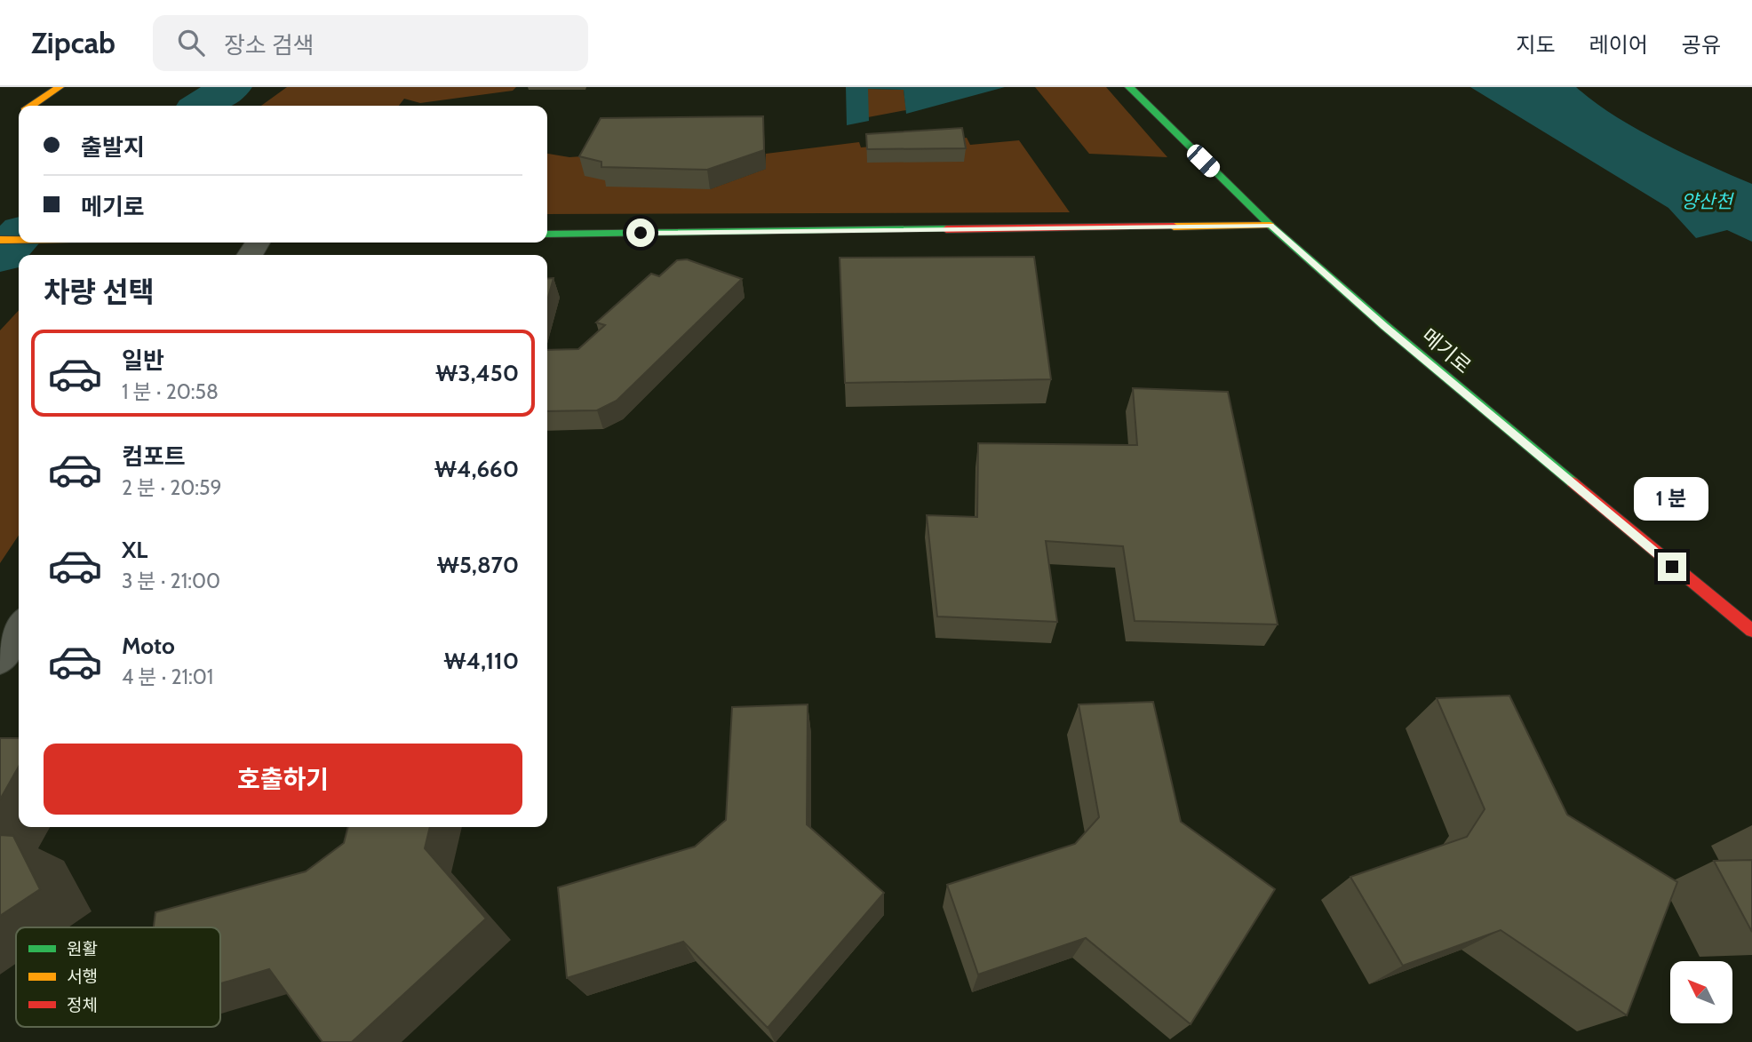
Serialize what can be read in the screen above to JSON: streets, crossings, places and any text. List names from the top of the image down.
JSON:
{
  "streets": {
    "street": ["메기로"]
  },
  "water": ["양산천"],
  "legend": ["원활", "서행", "정체"],
  "north": "top left",
  "page": {
    "header": "Zipcab",
    "search": "장소 검색",
    "nav": ["지도", "레이어", "공유"],
    "banner": ["출발지", "메기로"],
    "heading": "차량 선택",
    "list": [
      {
        "name": "일반",
        "note": "1 분 · 20:58",
        "value": "₩3,450"
      },
      {
        "name": "컴포트",
        "note": "2 분 · 20:59",
        "value": "₩4,660"
      },
      {
        "name": "XL",
        "note": "3 분 · 21:00",
        "value": "₩5,870"
      },
      {
        "name": "Moto",
        "note": "4 분 · 21:01",
        "value": "₩4,110"
      }
    ],
    "bubble": "1 분",
    "buttons": "호출하기"
  }
}
